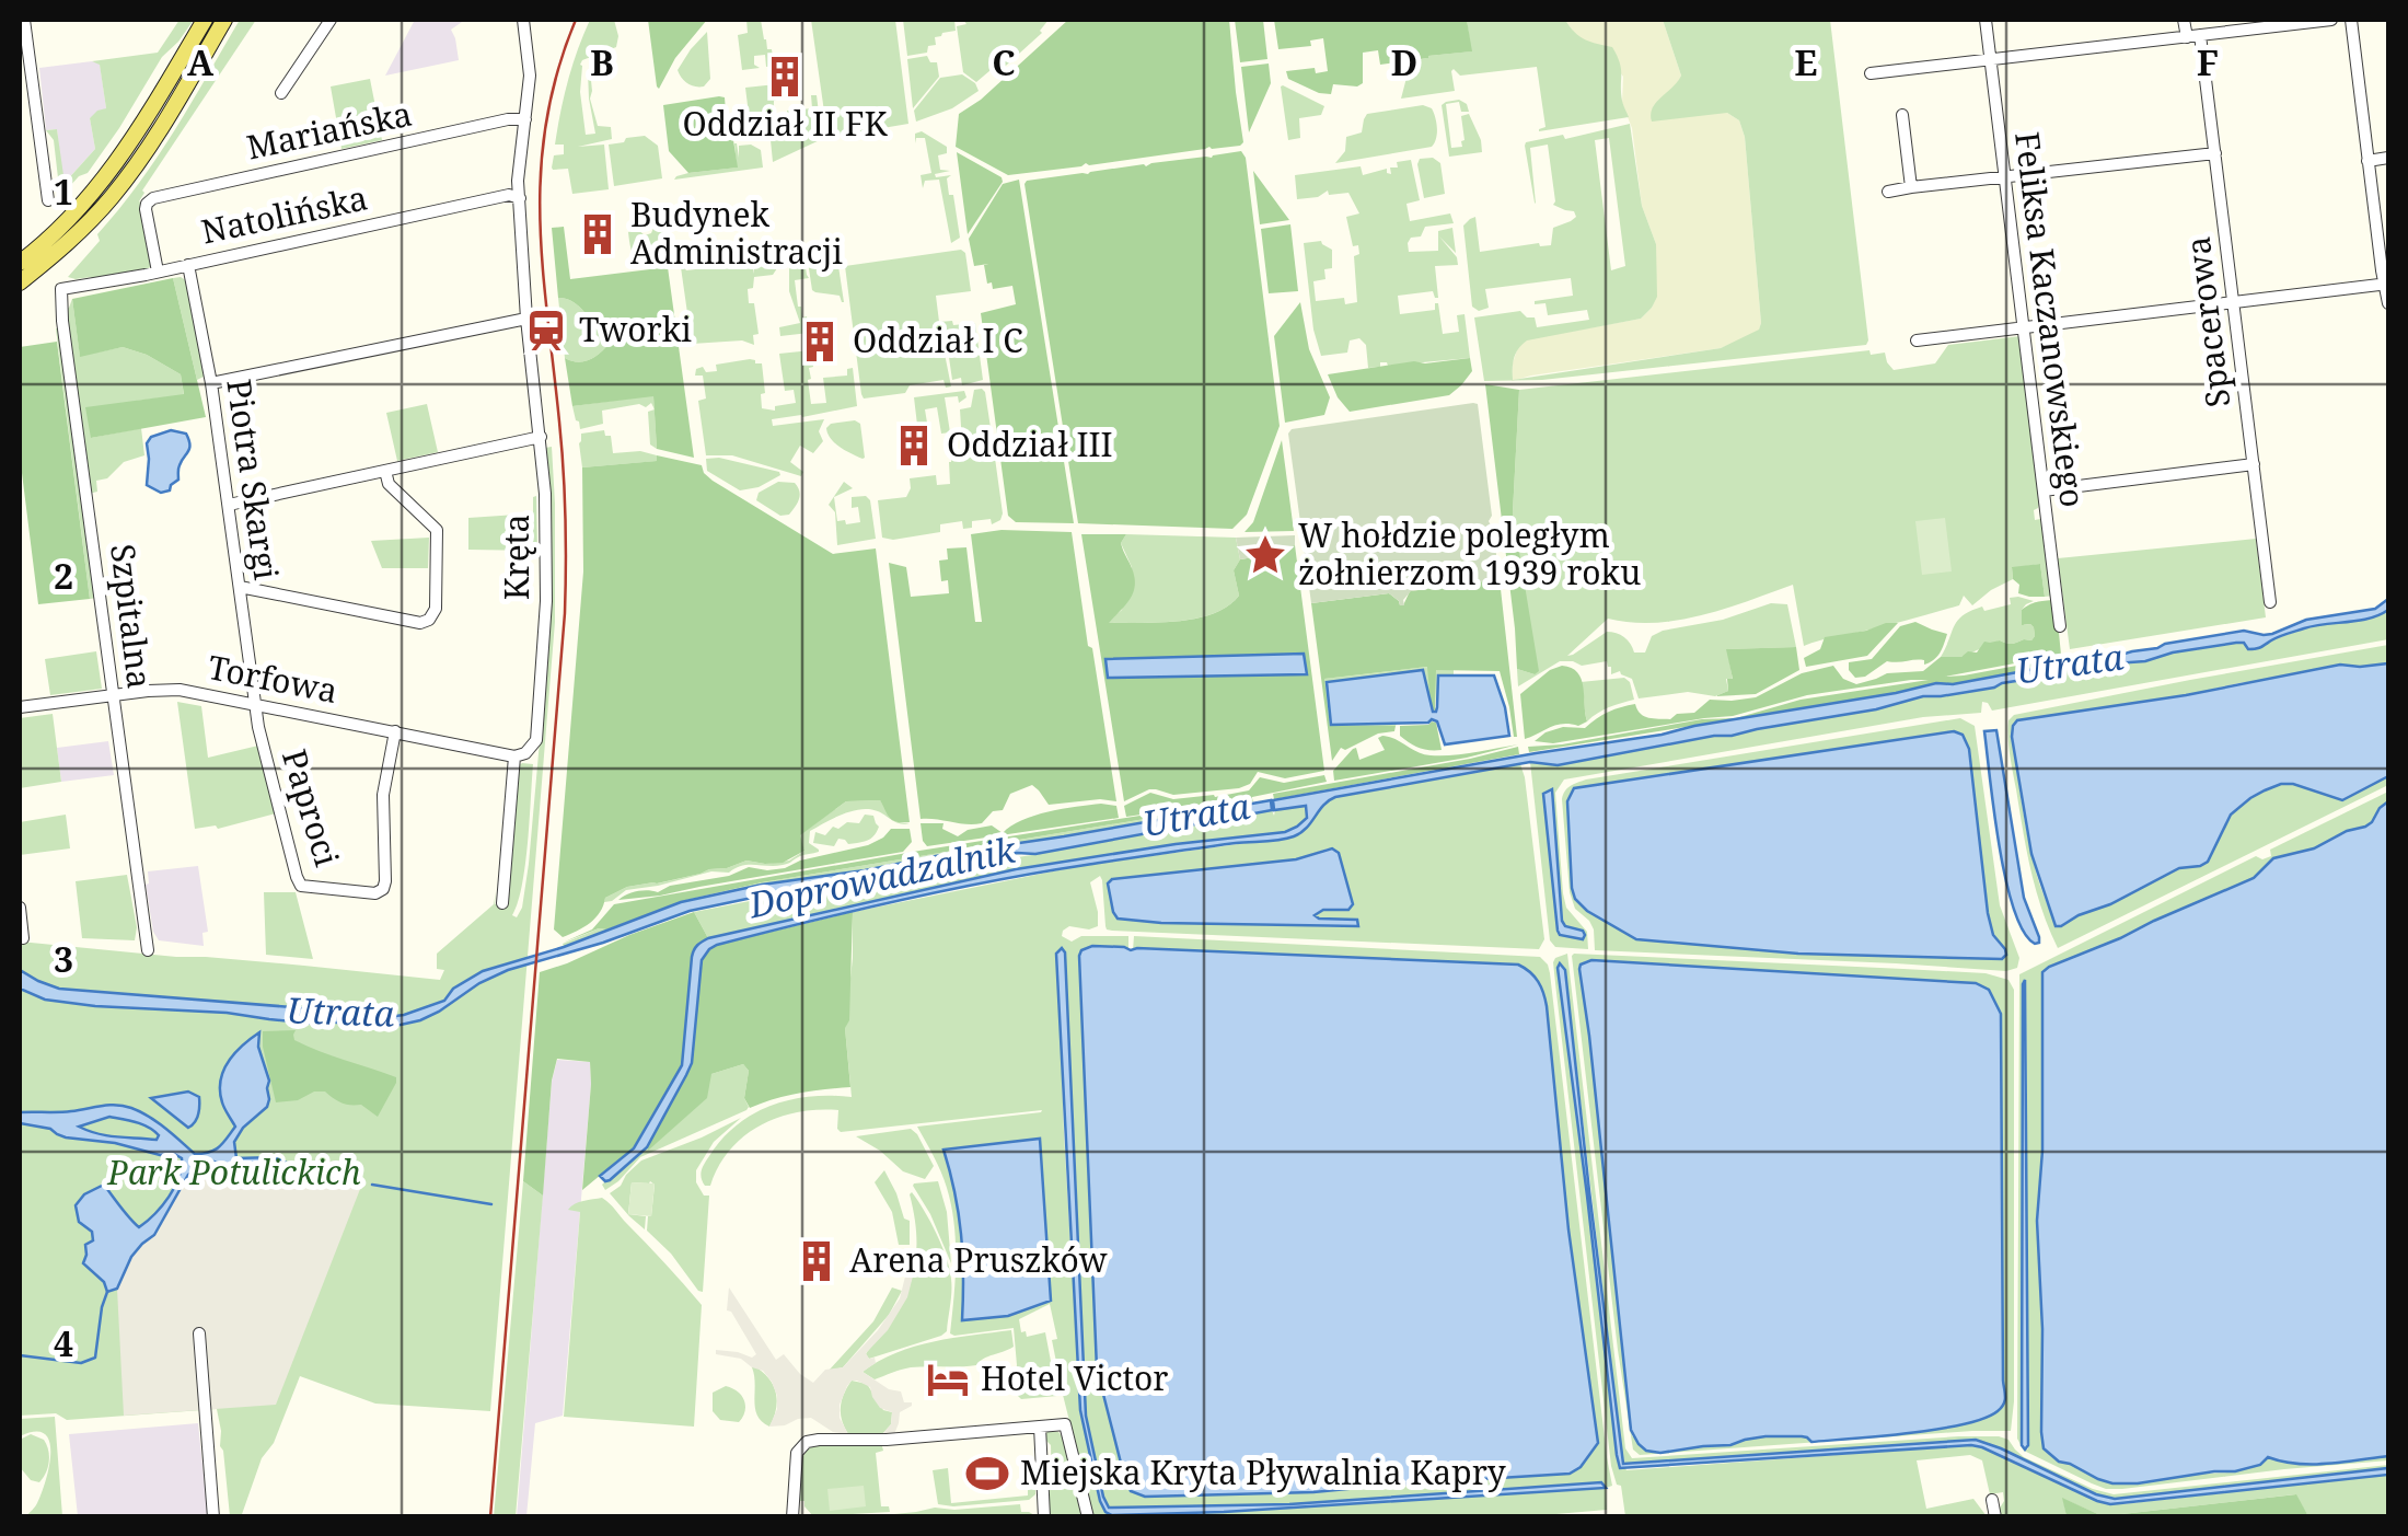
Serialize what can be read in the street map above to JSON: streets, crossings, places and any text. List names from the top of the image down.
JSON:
{
  "streets": {
    "street": [
      "Mariańska",
      "Natolińska",
      "Feliksa Kaczanowskiego",
      "Spacerowa",
      "Piotra Skargi",
      "Kręta",
      "Szpitalna",
      "Torfowa",
      "Paproci"
    ]
  },
  "crossings": [
    ["Mariańska", "Natolińska"],
    ["Mariańska", "Kręta"],
    ["Natolińska", "Piotra Skargi"],
    ["Natolińska", "Kręta"],
    ["Natolińska", "Szpitalna"],
    ["Piotra Skargi", "Torfowa"],
    ["Piotra Skargi", "Paproci"],
    ["Kręta", "Torfowa"],
    ["Szpitalna", "Torfowa"],
    ["Torfowa", "Paproci"]
  ],
  "water": ["Utrata", "Doprowadzalnik"],
  "parks": ["Park Potulickich"],
  "places": {
    "building": [
      "Oddział II FK",
      "Budynek Administracji",
      "Oddział I C",
      "Oddział III",
      "Arena Pruszków"
    ],
    "station": ["Tworki"],
    "place": ["W hołdzie poległym żołnierzom 1939 roku"],
    "hotel": ["Hotel Victor"],
    "sports": ["Miejska Kryta Pływalnia Kapry"]
  },
  "grid": {
    "columns": [
      "A",
      "B",
      "C",
      "D",
      "E",
      "F"
    ],
    "rows": [
      "1",
      "2",
      "3",
      "4"
    ]
  }
}
